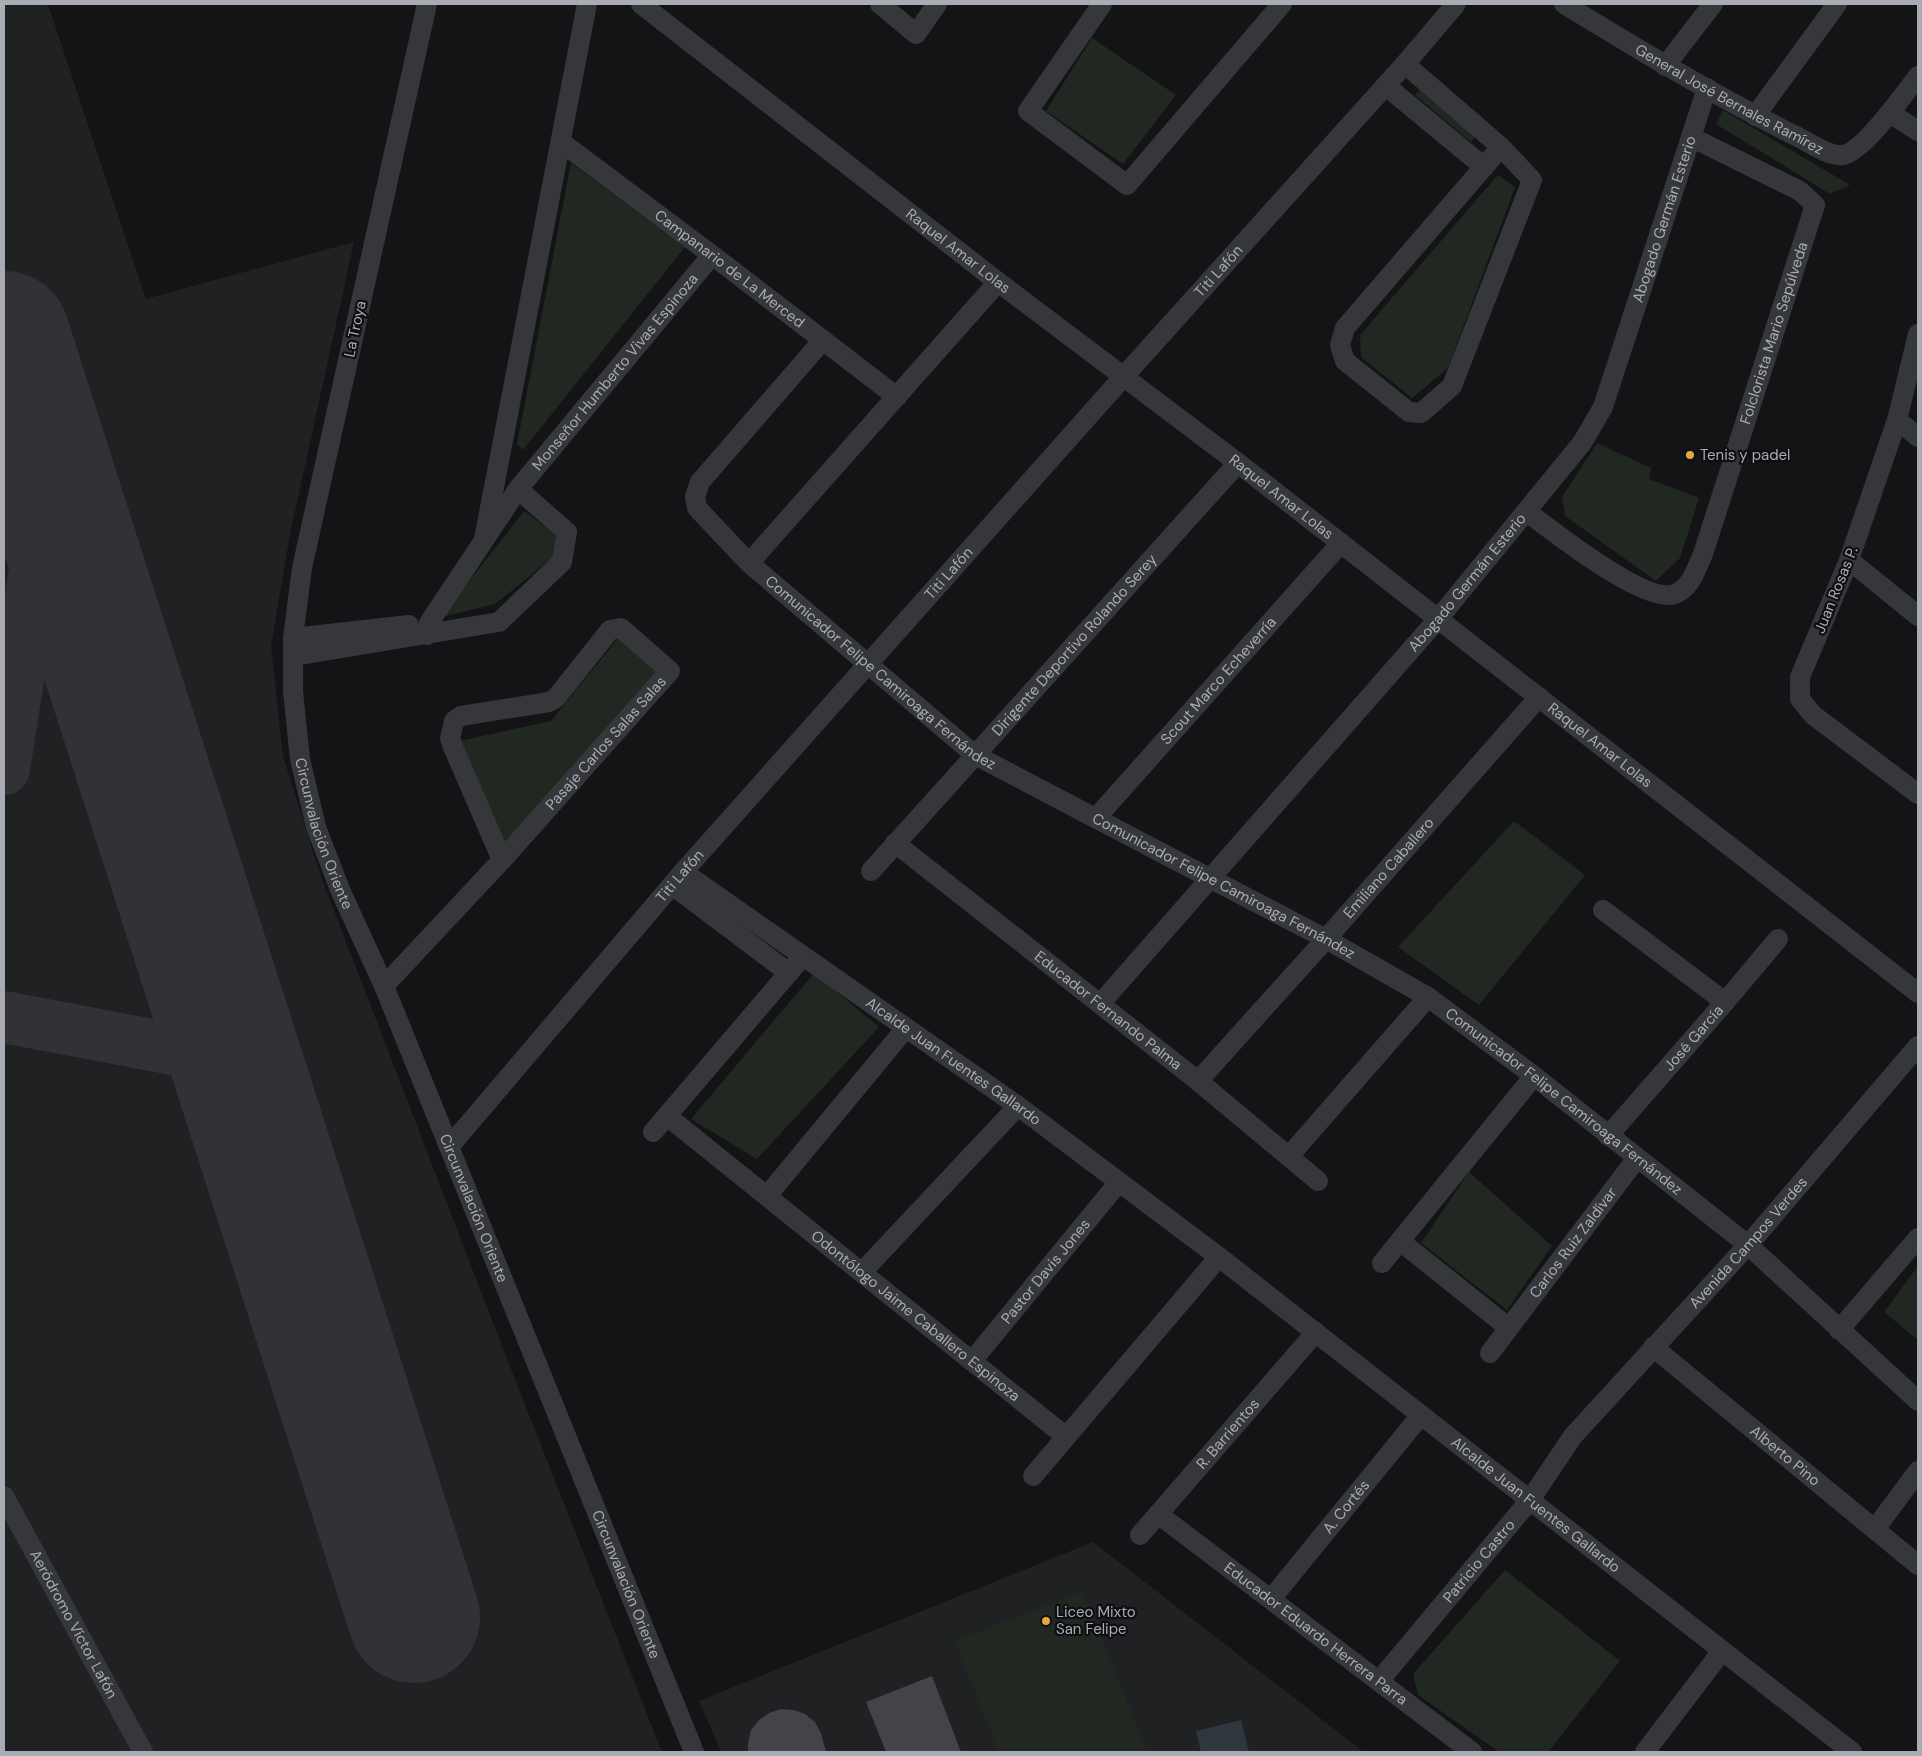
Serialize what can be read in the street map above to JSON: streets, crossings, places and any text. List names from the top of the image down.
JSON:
{
  "streets": {
    "street": [
      "General José Bernales Ramírez",
      "Abogado Germán Esterio",
      "Raquel Amar Lolas",
      "Campanario de La Merced",
      "Titi Lafón",
      "La Troya",
      "Folclorista Mario Sepúlveda",
      "Monseñor Humberto Vivas Espinoza",
      "Juan Rosas P.",
      "Dirigente Deportivo Rolando Serey",
      "Comunicador Felipe Camiroaga Fernández",
      "Scout Marco Echeverría",
      "Pasaje Carlos Salas Salas",
      "Circunvalación Oriente",
      "Emiliano Caballero",
      "Educador Fernando Palma",
      "José García",
      "Alcalde Juan Fuentes Gallardo",
      "Carlos Ruiz Zaldívar",
      "Avenida Campos Verdes",
      "Pastor Davis Jones",
      "Odontólogo Jaime Caballero Espinoza",
      "R. Barrientos",
      "Alberto Pino",
      "A. Cortés",
      "Patricio Castro",
      "Aeródromo Víctor Lafón",
      "Educador Eduardo Herrera Parra"
    ]
  },
  "crossings": [
    ["General José Bernales Ramírez", "Abogado Germán Esterio"],
    ["Abogado Germán Esterio", "Raquel Amar Lolas"],
    ["Abogado Germán Esterio", "Folclorista Mario Sepúlveda"],
    ["Abogado Germán Esterio", "Comunicador Felipe Camiroaga Fernández"],
    ["Abogado Germán Esterio", "Educador Fernando Palma"],
    ["Raquel Amar Lolas", "Titi Lafón"],
    ["Raquel Amar Lolas", "Dirigente Deportivo Rolando Serey"],
    ["Raquel Amar Lolas", "Scout Marco Echeverría"],
    ["Raquel Amar Lolas", "Emiliano Caballero"],
    ["Campanario de La Merced", "Monseñor Humberto Vivas Espinoza"],
    ["Campanario de La Merced", "Comunicador Felipe Camiroaga Fernández"],
    ["Titi Lafón", "Comunicador Felipe Camiroaga Fernández"],
    ["Titi Lafón", "Circunvalación Oriente"],
    ["Titi Lafón", "Alcalde Juan Fuentes Gallardo"],
    ["La Troya", "Circunvalación Oriente"],
    ["Dirigente Deportivo Rolando Serey", "Comunicador Felipe Camiroaga Fernández"],
    ["Dirigente Deportivo Rolando Serey", "Educador Fernando Palma"],
    ["Comunicador Felipe Camiroaga Fernández", "Scout Marco Echeverría"],
    ["Comunicador Felipe Camiroaga Fernández", "Emiliano Caballero"],
    ["Comunicador Felipe Camiroaga Fernández", "José García"],
    ["Comunicador Felipe Camiroaga Fernández", "Carlos Ruiz Zaldívar"],
    ["Comunicador Felipe Camiroaga Fernández", "Avenida Campos Verdes"],
    ["Pasaje Carlos Salas Salas", "Circunvalación Oriente"],
    ["Emiliano Caballero", "Educador Fernando Palma"],
    ["Alcalde Juan Fuentes Gallardo", "Pastor Davis Jones"],
    ["Alcalde Juan Fuentes Gallardo", "R. Barrientos"],
    ["Alcalde Juan Fuentes Gallardo", "A. Cortés"],
    ["Alcalde Juan Fuentes Gallardo", "Patricio Castro"],
    ["Avenida Campos Verdes", "Alberto Pino"],
    ["Avenida Campos Verdes", "Patricio Castro"],
    ["Pastor Davis Jones", "Odontólogo Jaime Caballero Espinoza"],
    ["R. Barrientos", "Educador Eduardo Herrera Parra"],
    ["A. Cortés", "Educador Eduardo Herrera Parra"],
    ["Patricio Castro", "Educador Eduardo Herrera Parra"]
  ],
  "places": ["Tenis y padel", "Liceo Mixto San Felipe"]
}
